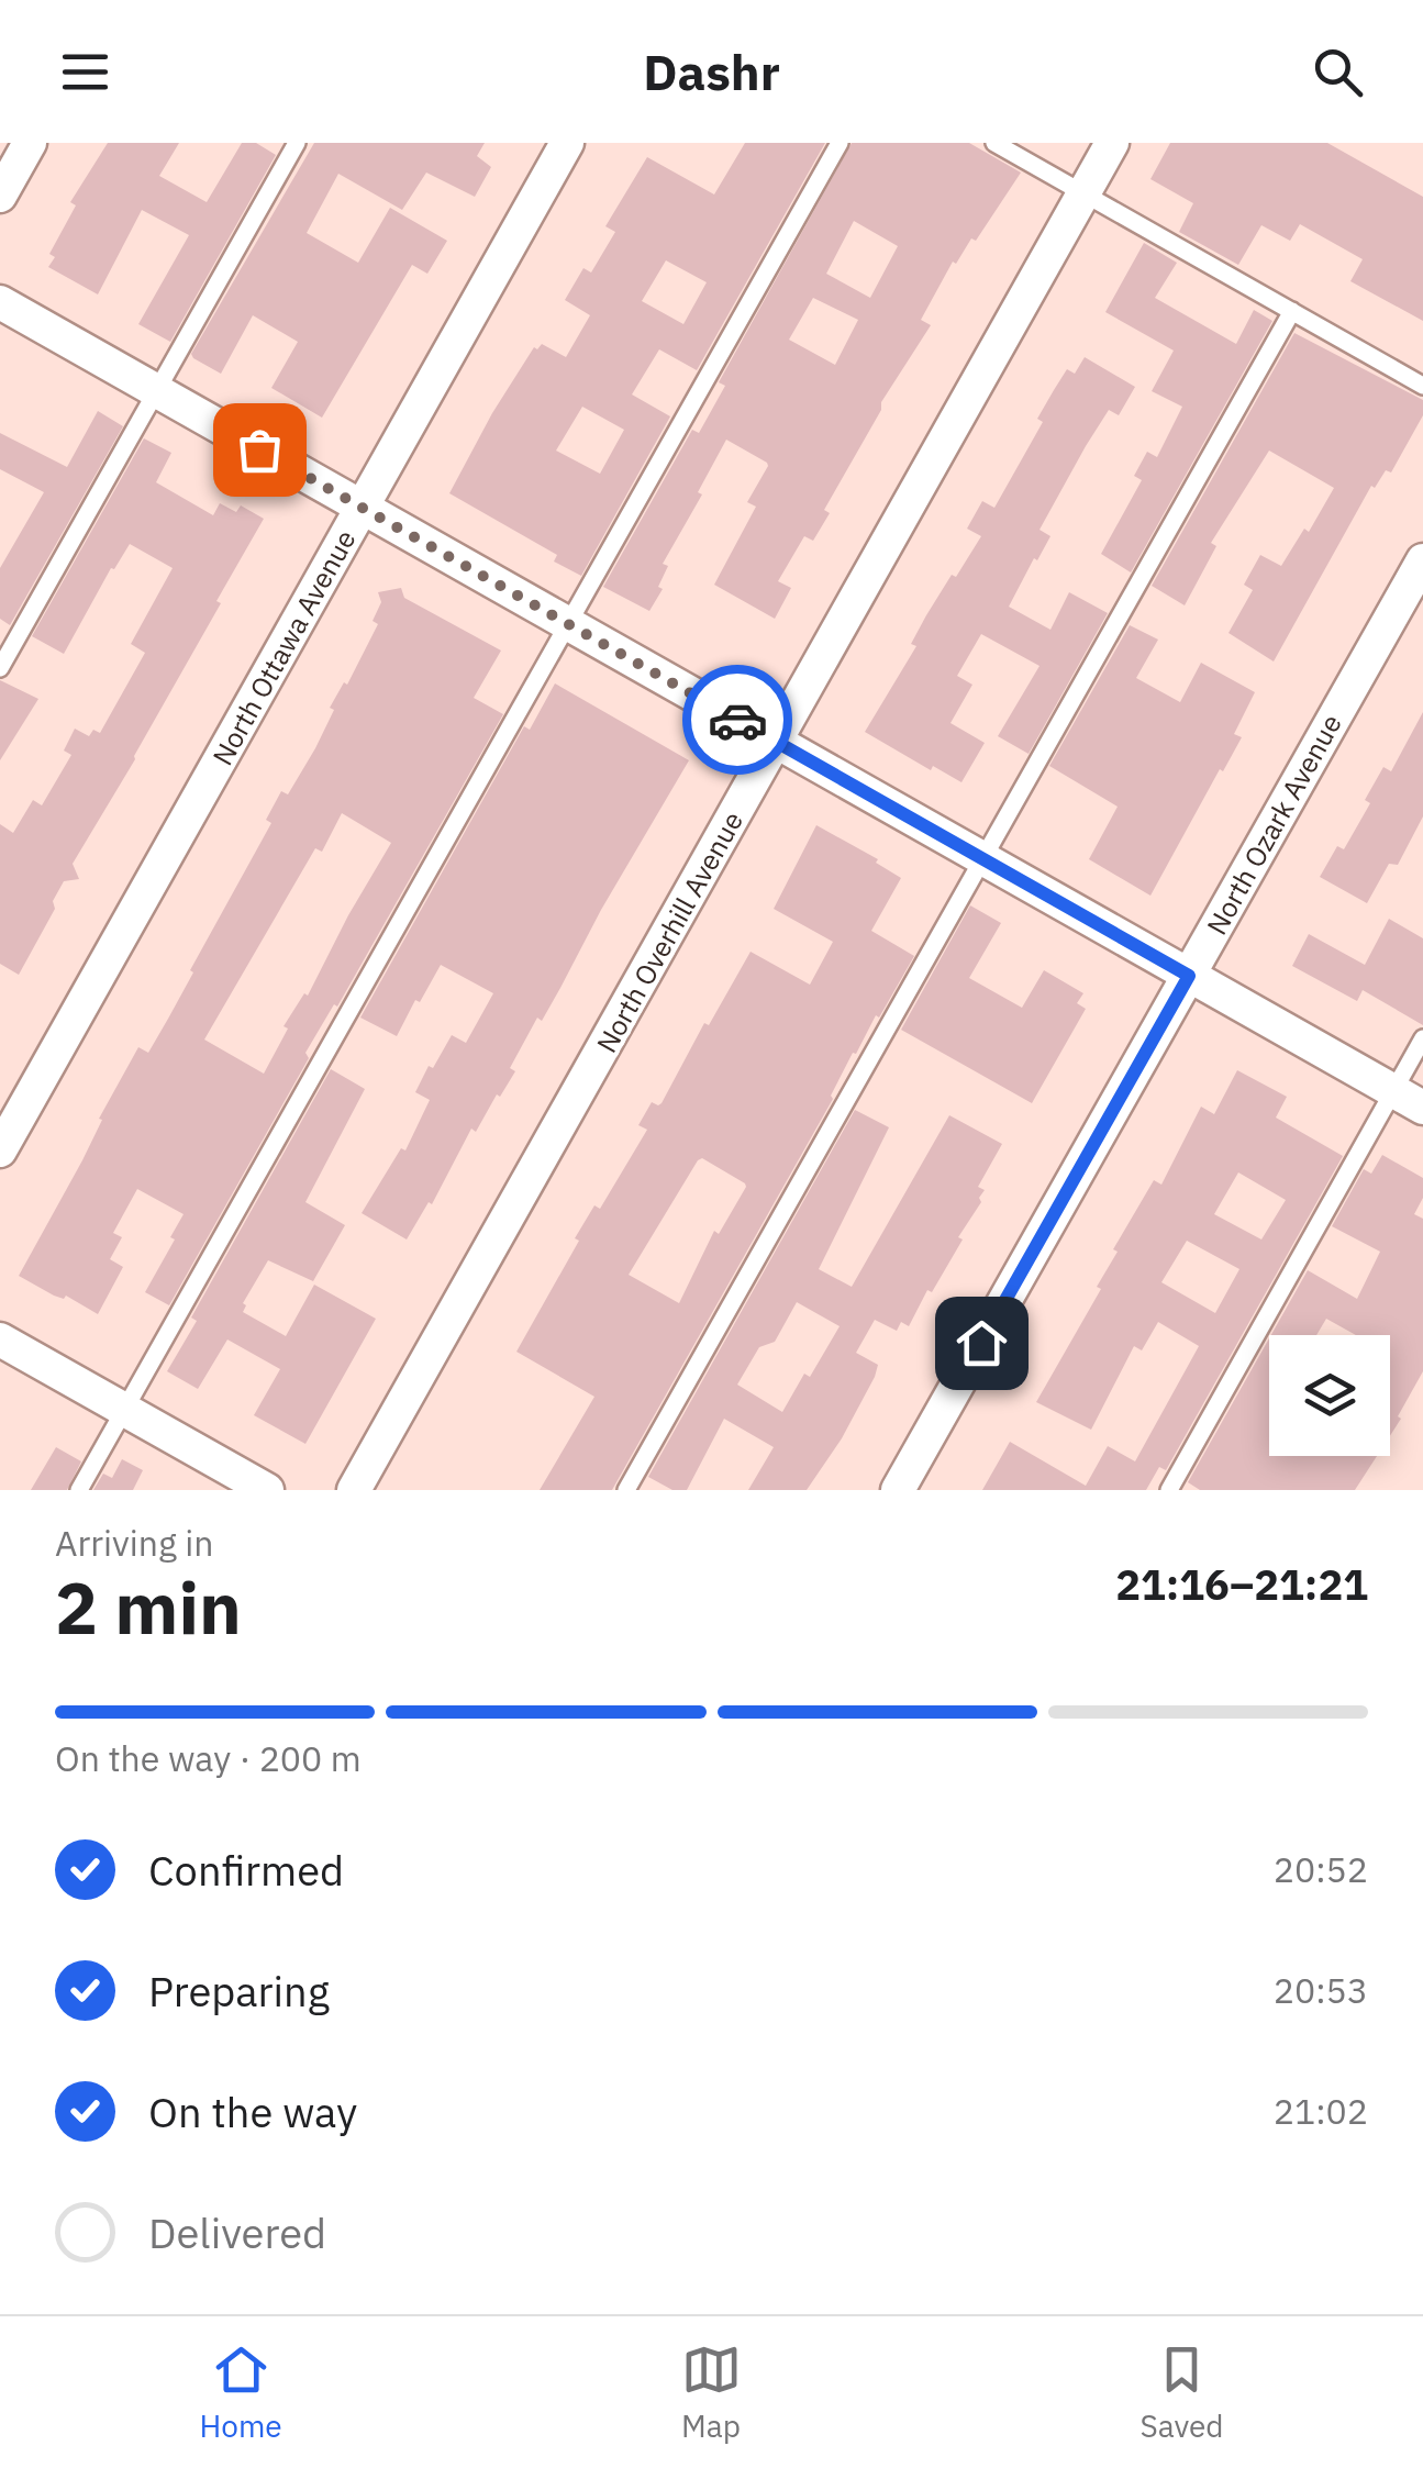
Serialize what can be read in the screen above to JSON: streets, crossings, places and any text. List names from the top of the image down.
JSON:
{
  "streets": {
    "street": ["North Ottawa Avenue", "North Ozark Avenue", "North Overhill Avenue"]
  },
  "page": {
    "header": "Dashr",
    "heading": ["2 min", "Arriving in", "21:16–21:21"],
    "bar": "On the way · 200 m",
    "list": [
      ["Confirmed", "20:52"],
      ["Preparing", "20:53"],
      ["On the way", "21:02"],
      "Delivered"
    ],
    "tabs": ["Home", "Map", "Saved"]
  }
}
